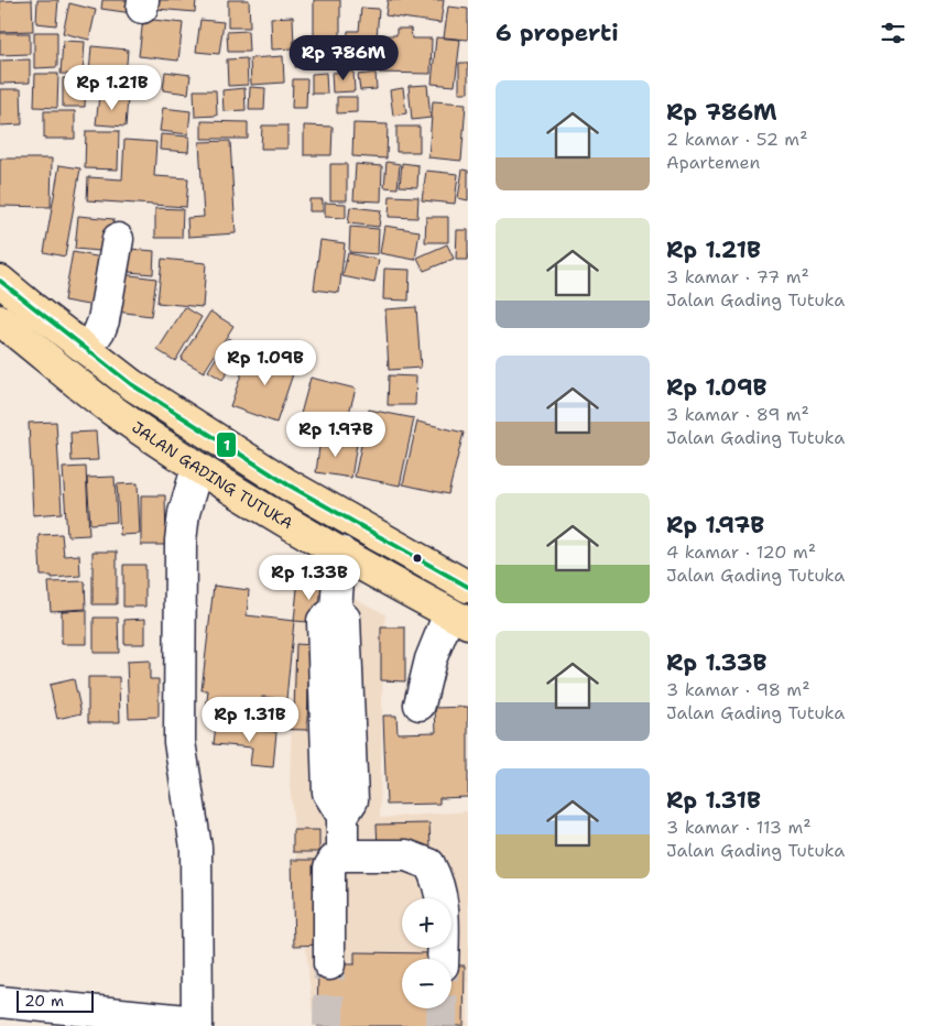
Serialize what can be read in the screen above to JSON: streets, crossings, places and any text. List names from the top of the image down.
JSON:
{
  "streets": {
    "main road": ["JALAN GADING TUTUKA"]
  },
  "lines": ["transit line 1"],
  "scale_bar": "20 m",
  "page": {
    "heading": "6 properti",
    "price": [
      "Rp 786M",
      "Rp 1.21B",
      "Rp 1.09B",
      "Rp 1.97B",
      "Rp 1.33B",
      "Rp 1.31B"
    ],
    "list": [
      {
        "name": "Rp 786M",
        "note": "2 kamar · 52 m² · Apartemen"
      },
      {
        "name": "Rp 1.21B",
        "note": "3 kamar · 77 m² · Jalan Gading Tutuka"
      },
      {
        "name": "Rp 1.09B",
        "note": "3 kamar · 89 m² · Jalan Gading Tutuka"
      },
      {
        "name": "Rp 1.97B",
        "note": "4 kamar · 120 m² · Jalan Gading Tutuka"
      },
      {
        "name": "Rp 1.33B",
        "note": "3 kamar · 98 m² · Jalan Gading Tutuka"
      },
      {
        "name": "Rp 1.31B",
        "note": "3 kamar · 113 m² · Jalan Gading Tutuka"
      }
    ],
    "map_buttons": ["+", "−"],
    "scale": "20 m"
  }
}
